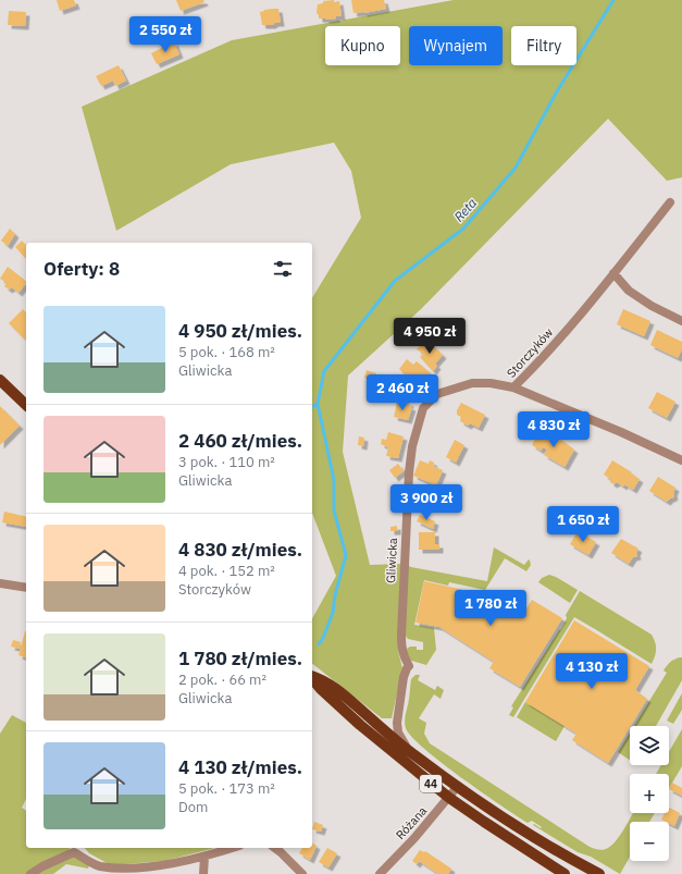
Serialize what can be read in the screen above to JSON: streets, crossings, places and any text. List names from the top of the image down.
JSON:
{
  "streets": {
    "main road": ["Gliwicka", "44"],
    "street": ["Storczyków", "Różana"]
  },
  "crossings": [
    ["Storczyków", "Gliwicka"],
    ["Gliwicka", "Różana"]
  ],
  "water": ["Reta"],
  "page": {
    "price": [
      "2 550 zł",
      "4 950 zł",
      "2 460 zł",
      "4 830 zł",
      "3 900 zł",
      "1 650 zł",
      "1 780 zł",
      "4 130 zł"
    ],
    "chip": ["Kupno", "Wynajem", "Filtry"],
    "heading": "Oferty: 8",
    "list": [
      {
        "name": "4 950 zł/mies.",
        "note": "5 pok. · 168 m² · Gliwicka"
      },
      {
        "name": "2 460 zł/mies.",
        "note": "3 pok. · 110 m² · Gliwicka"
      },
      {
        "name": "4 830 zł/mies.",
        "note": "4 pok. · 152 m² · Storczyków"
      },
      {
        "name": "1 780 zł/mies.",
        "note": "2 pok. · 66 m² · Gliwicka"
      },
      {
        "name": "4 130 zł/mies.",
        "note": "5 pok. · 173 m² · Dom"
      }
    ],
    "map_buttons": ["+", "−"]
  }
}
